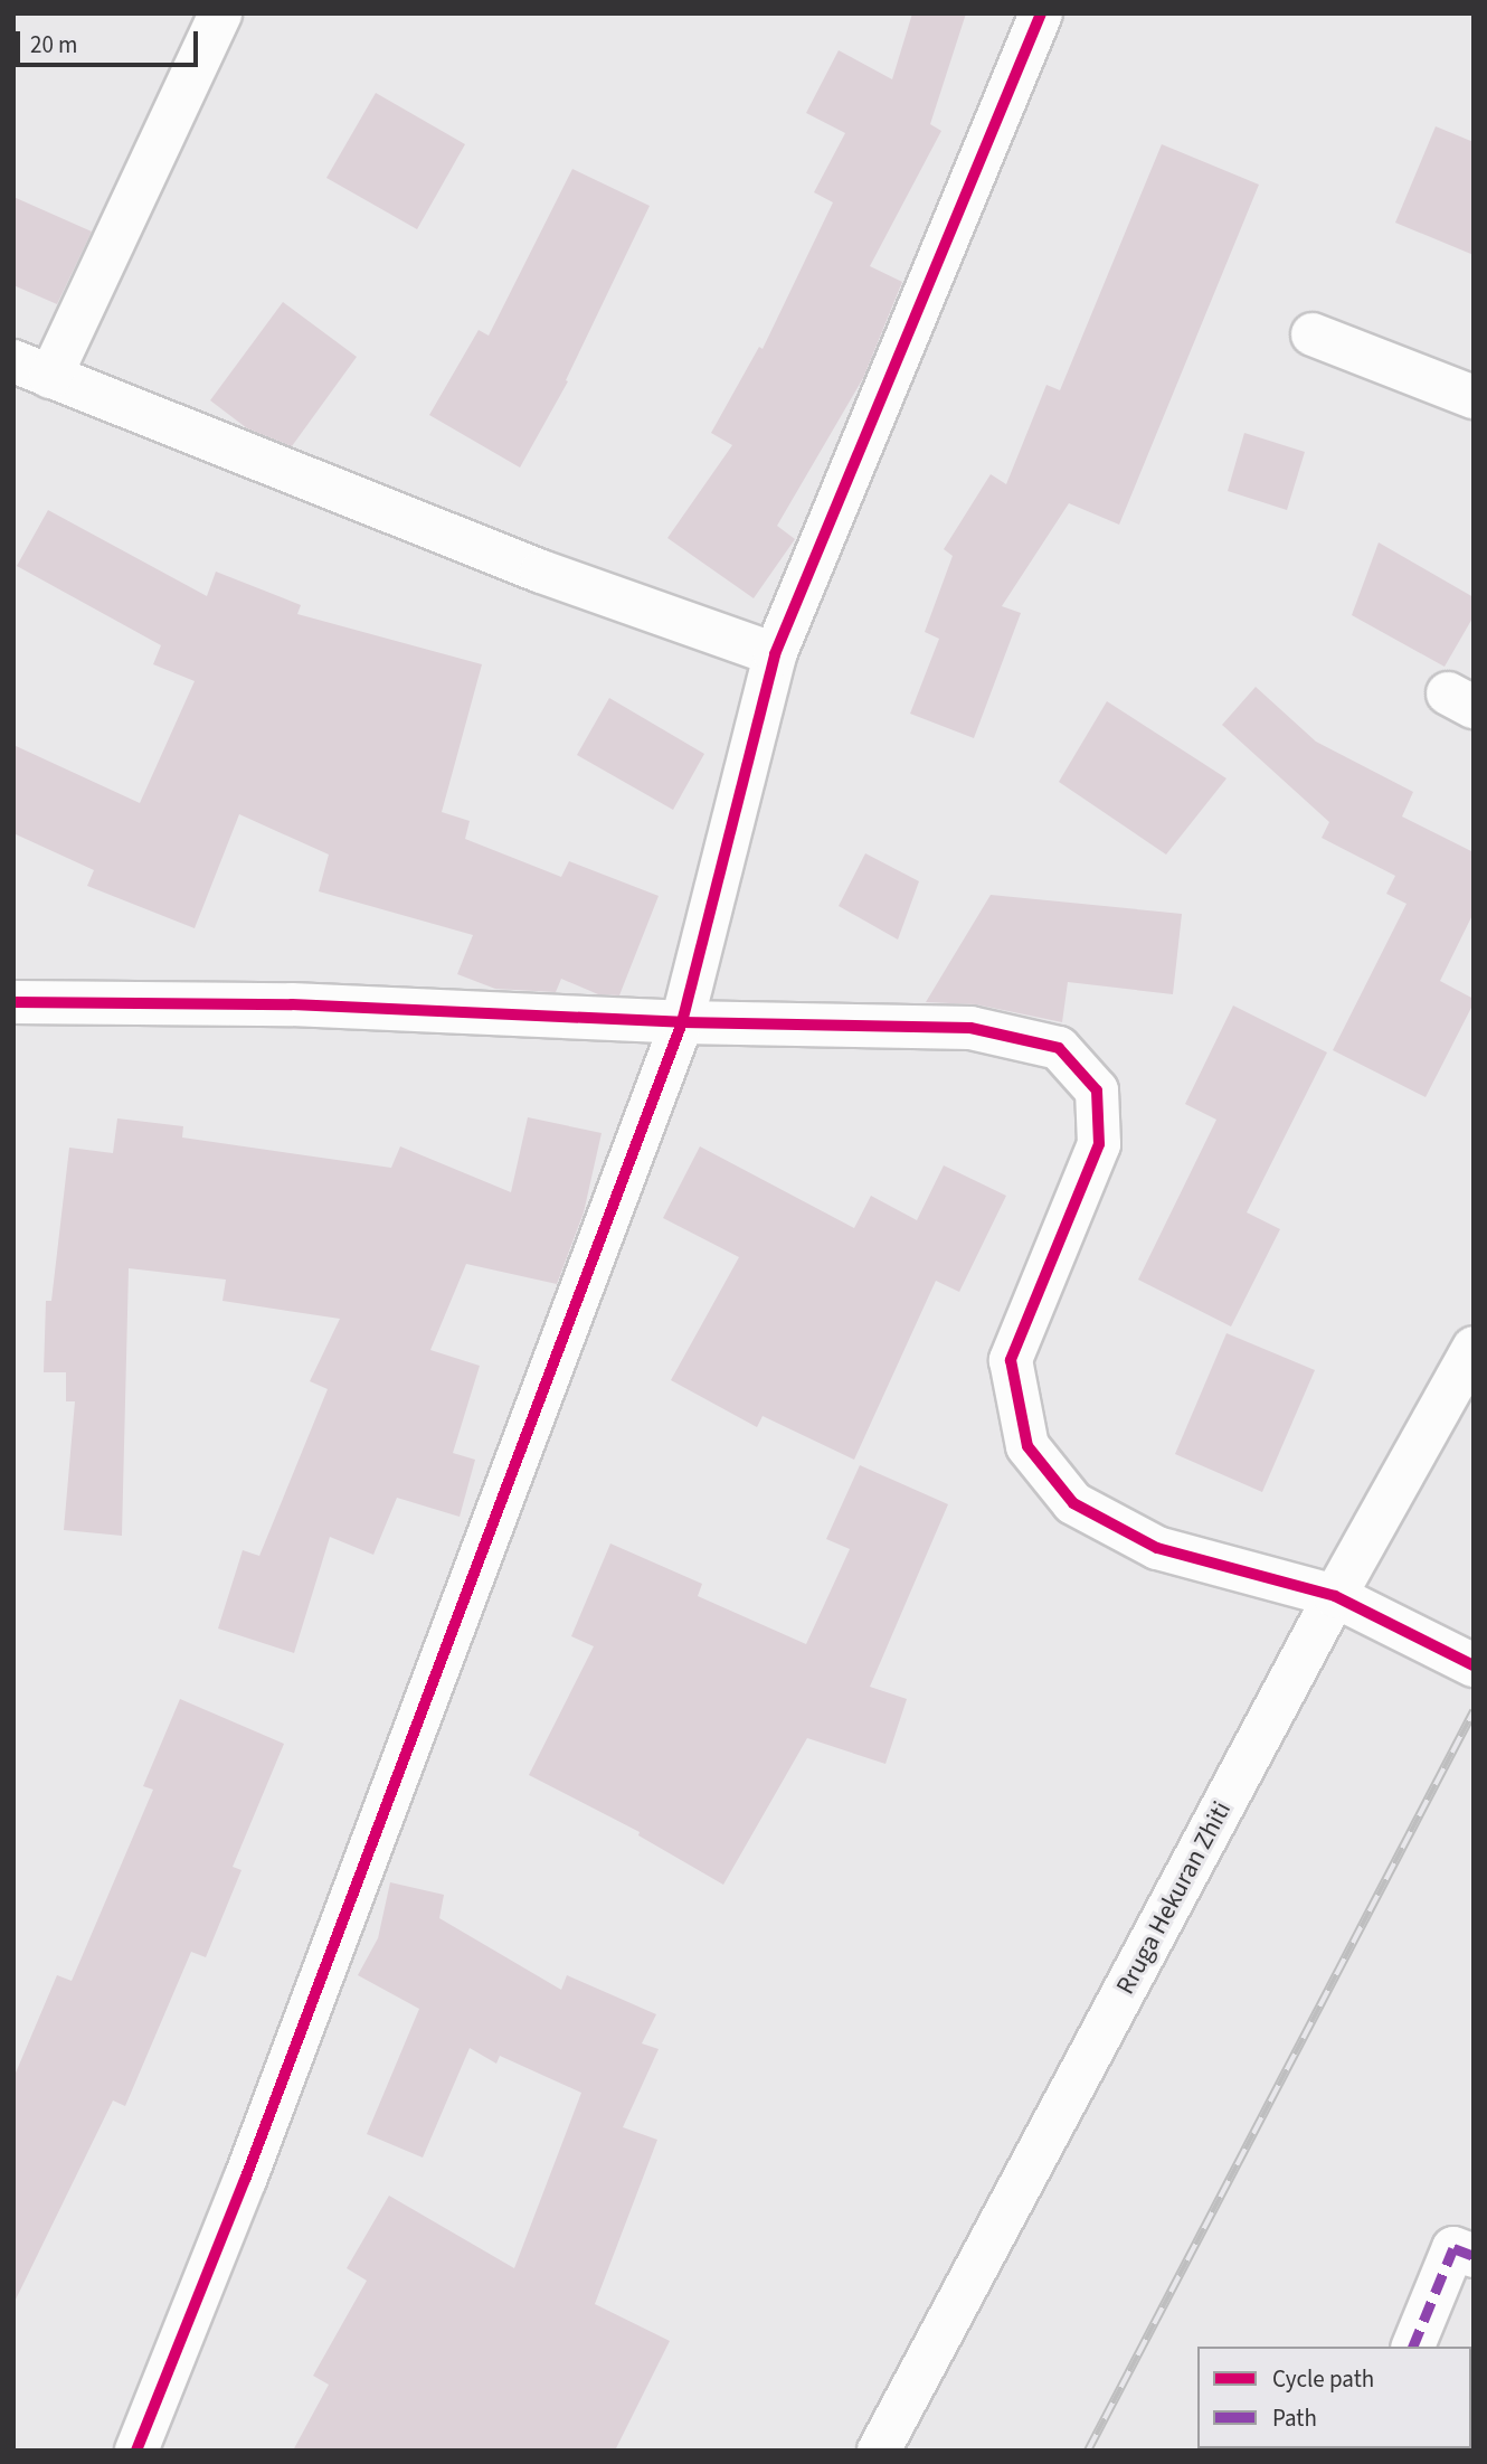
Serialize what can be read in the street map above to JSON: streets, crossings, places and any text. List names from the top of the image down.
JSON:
{
  "streets": {
    "street": ["Rruga Hekuran Zhiti"]
  },
  "legend": ["Cycle path", "Path"],
  "scale_bar": "20 m"
}
